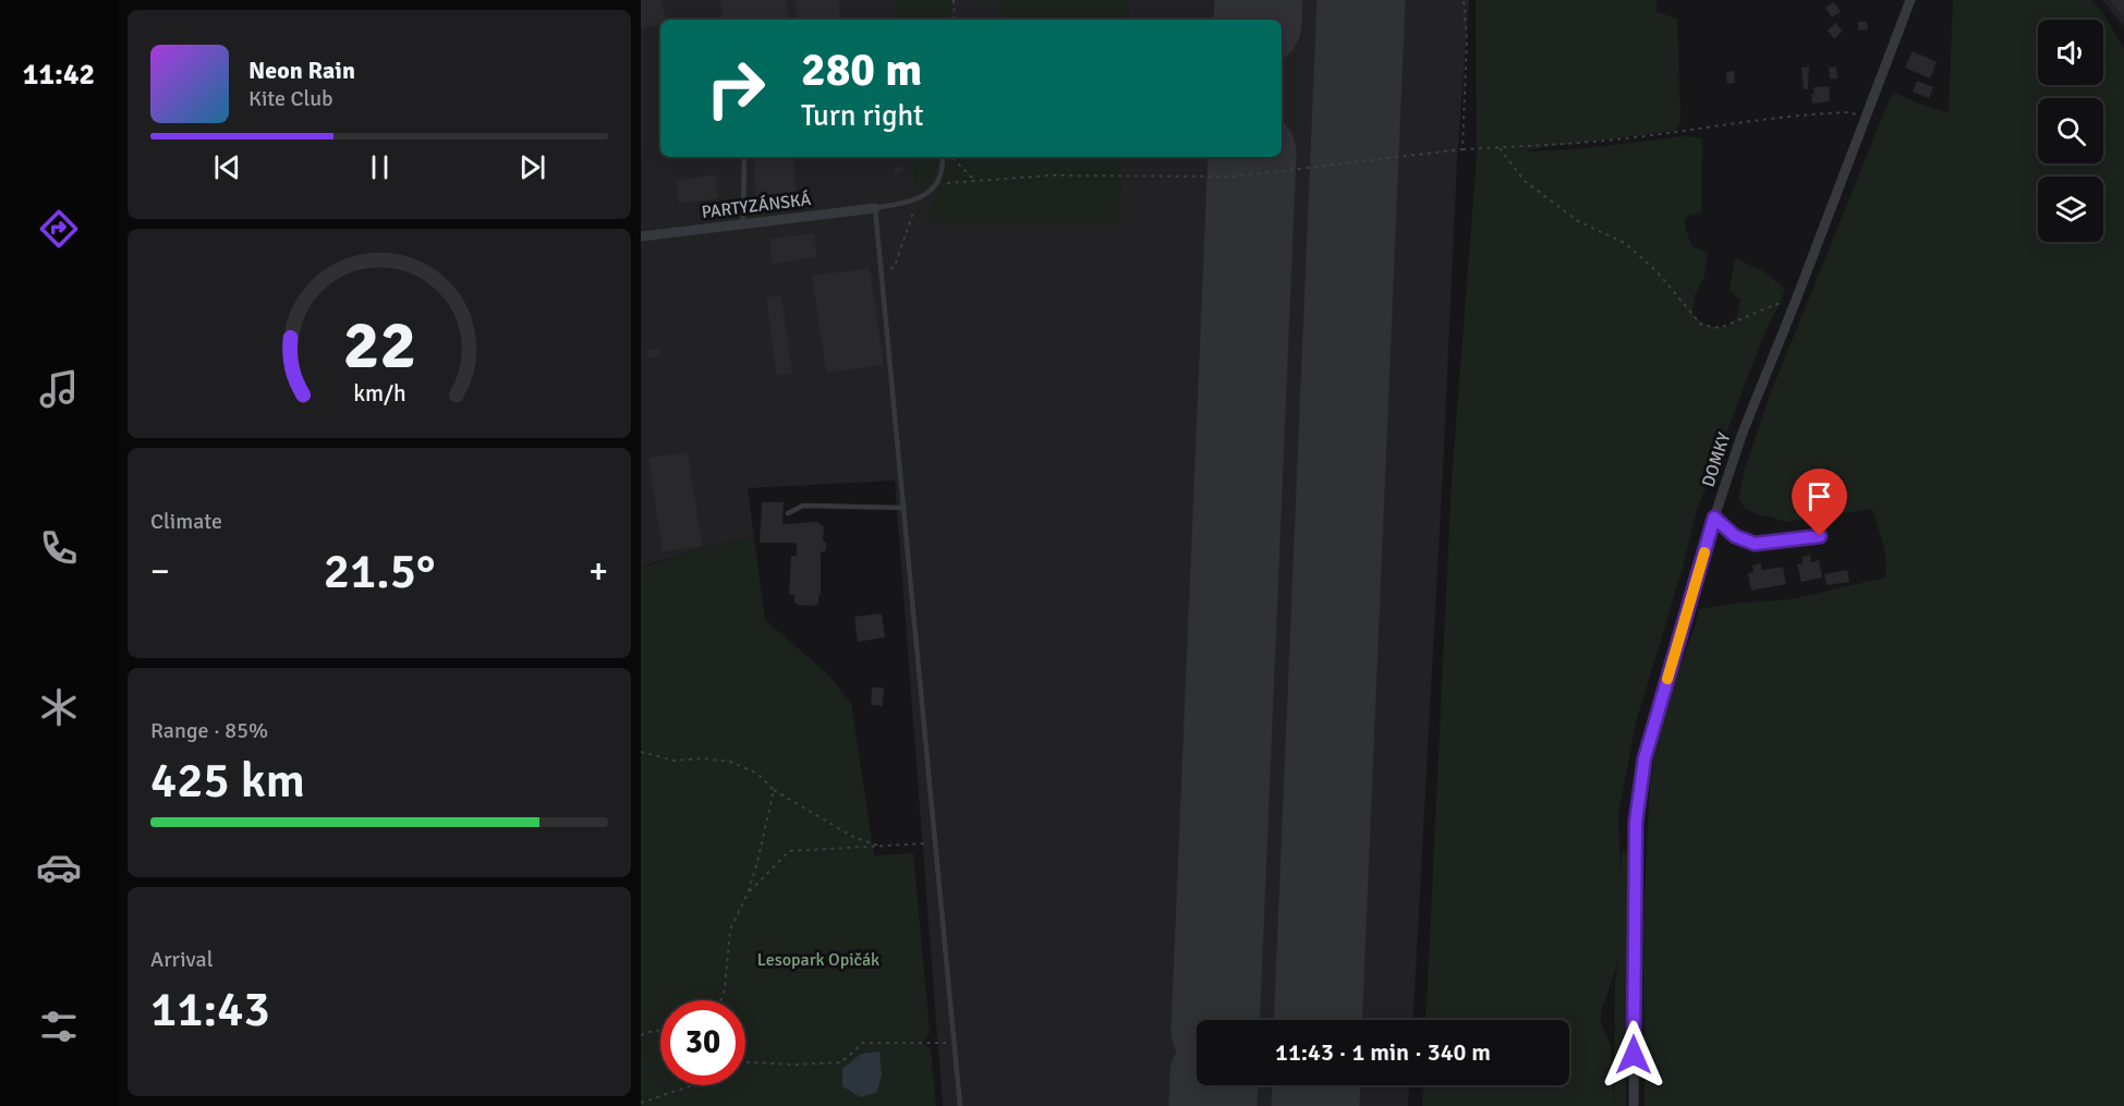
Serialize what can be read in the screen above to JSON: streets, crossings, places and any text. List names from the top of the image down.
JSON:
{
  "streets": {
    "street": ["PARTYZÁNSKÁ", "DOMKY"]
  },
  "parks": ["Lesopark Opičák"],
  "page": {
    "tabs": "11:42",
    "turn": ["280 m", "Turn right"],
    "song": ["Neon Rain", "Kite Club"],
    "tile": [
      "Climate",
      ["Range · 85%", "425 km"],
      ["Arrival", "11:43"]
    ],
    "heat": ["−", "21.5°", "+"],
    "limit": "30",
    "trip": "11:43 · 1 min · 340 m",
    "gauge": ["22", "km/h"]
  }
}
